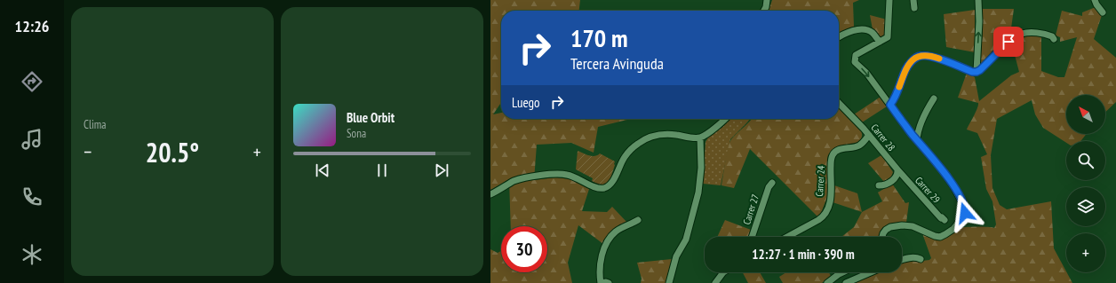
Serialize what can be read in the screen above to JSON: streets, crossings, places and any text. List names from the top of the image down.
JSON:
{
  "streets": {
    "street": [
      "Carrer 28",
      "Carrer 24",
      "Carrer 29",
      "Carrer 27"
    ]
  },
  "crossings": [
    ["Carrer 28", "Carrer 24"],
    ["Carrer 28", "Carrer 29"]
  ],
  "north": "top left",
  "page": {
    "tabs": "12:26",
    "tile": "Clima",
    "turn": ["170 m", "Tercera Avinguda"],
    "then": "Luego",
    "map_buttons": "+",
    "song": ["Blue Orbit", "Sona"],
    "heat": ["−", "20.5°", "+"],
    "limit": "30",
    "trip": "12:27 · 1 min · 390 m"
  }
}
